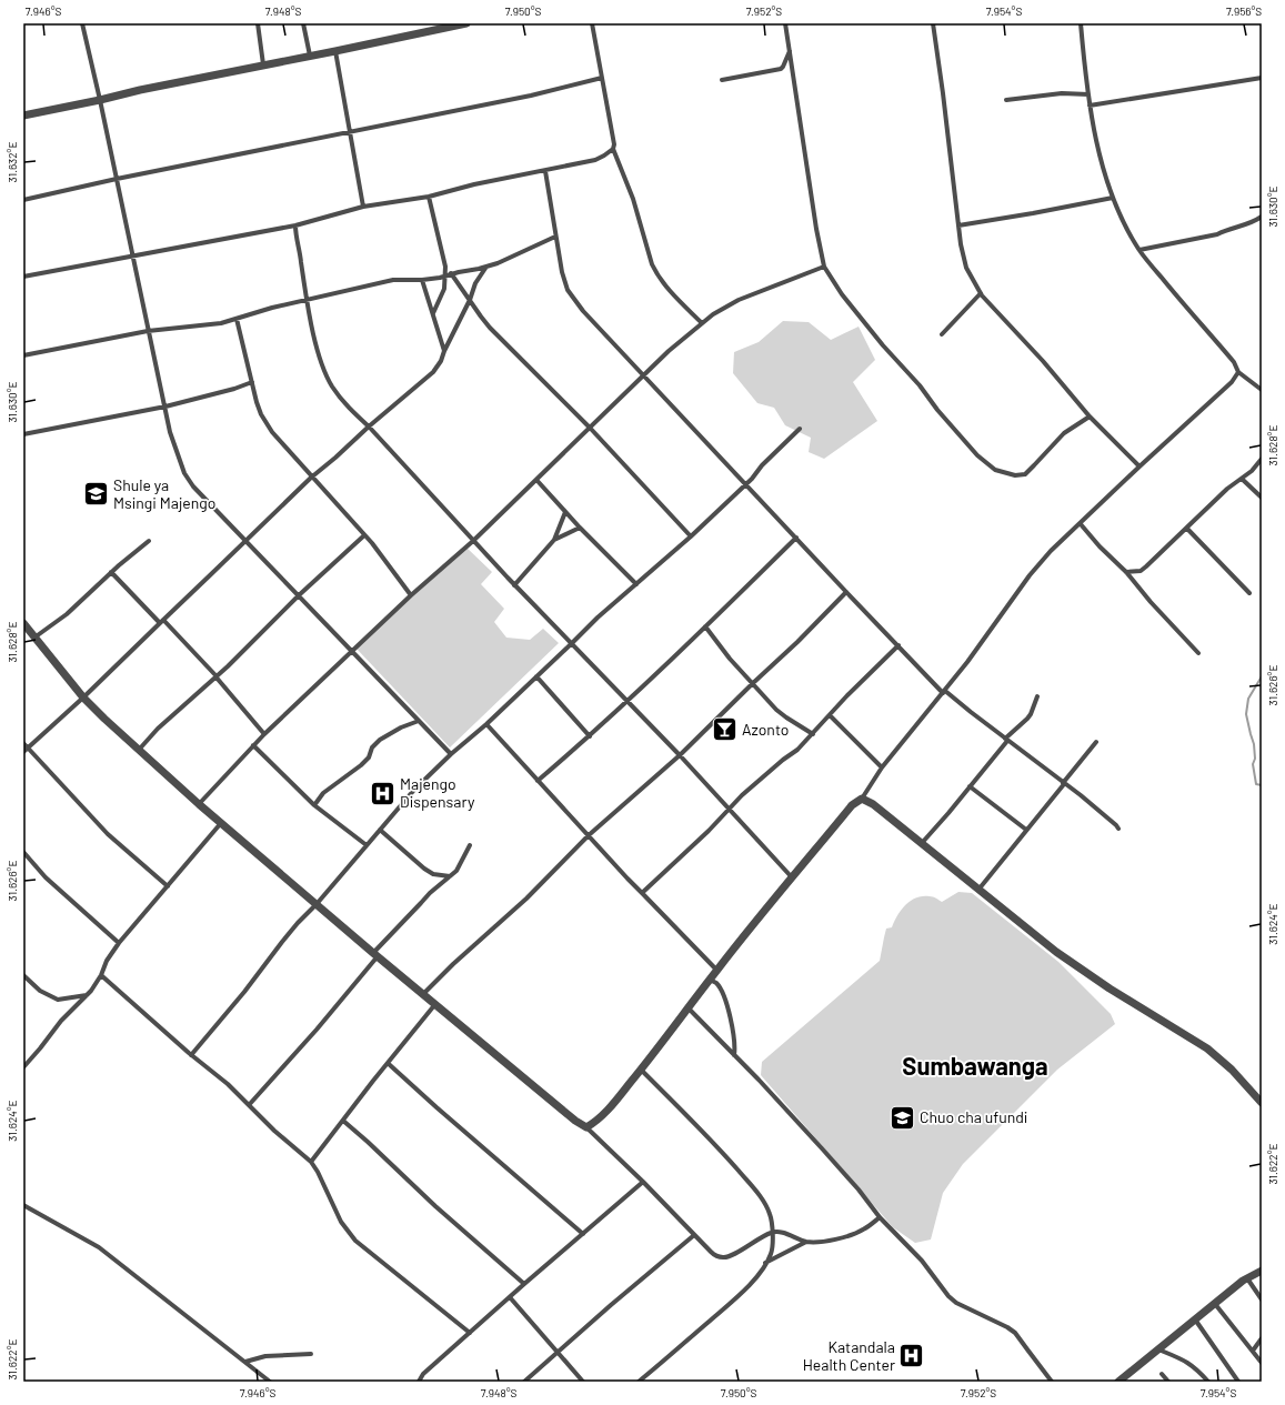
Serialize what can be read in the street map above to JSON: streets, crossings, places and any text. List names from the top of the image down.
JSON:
{
  "districts": ["Sumbawanga"],
  "places": {
    "school or university": ["Shule ya Msingi Majengo", "Chuo cha ufundi"],
    "bar": ["Azonto"],
    "hospital": ["Majengo Dispensary", "Katandala Health Center"]
  },
  "coordinates": [
    "7.946°S",
    "7.948°S",
    "7.950°S",
    "7.952°S",
    "7.954°S",
    "7.956°S",
    "31.632°E",
    "31.630°E",
    "31.628°E",
    "31.626°E",
    "31.624°E",
    "31.622°E"
  ]
}
